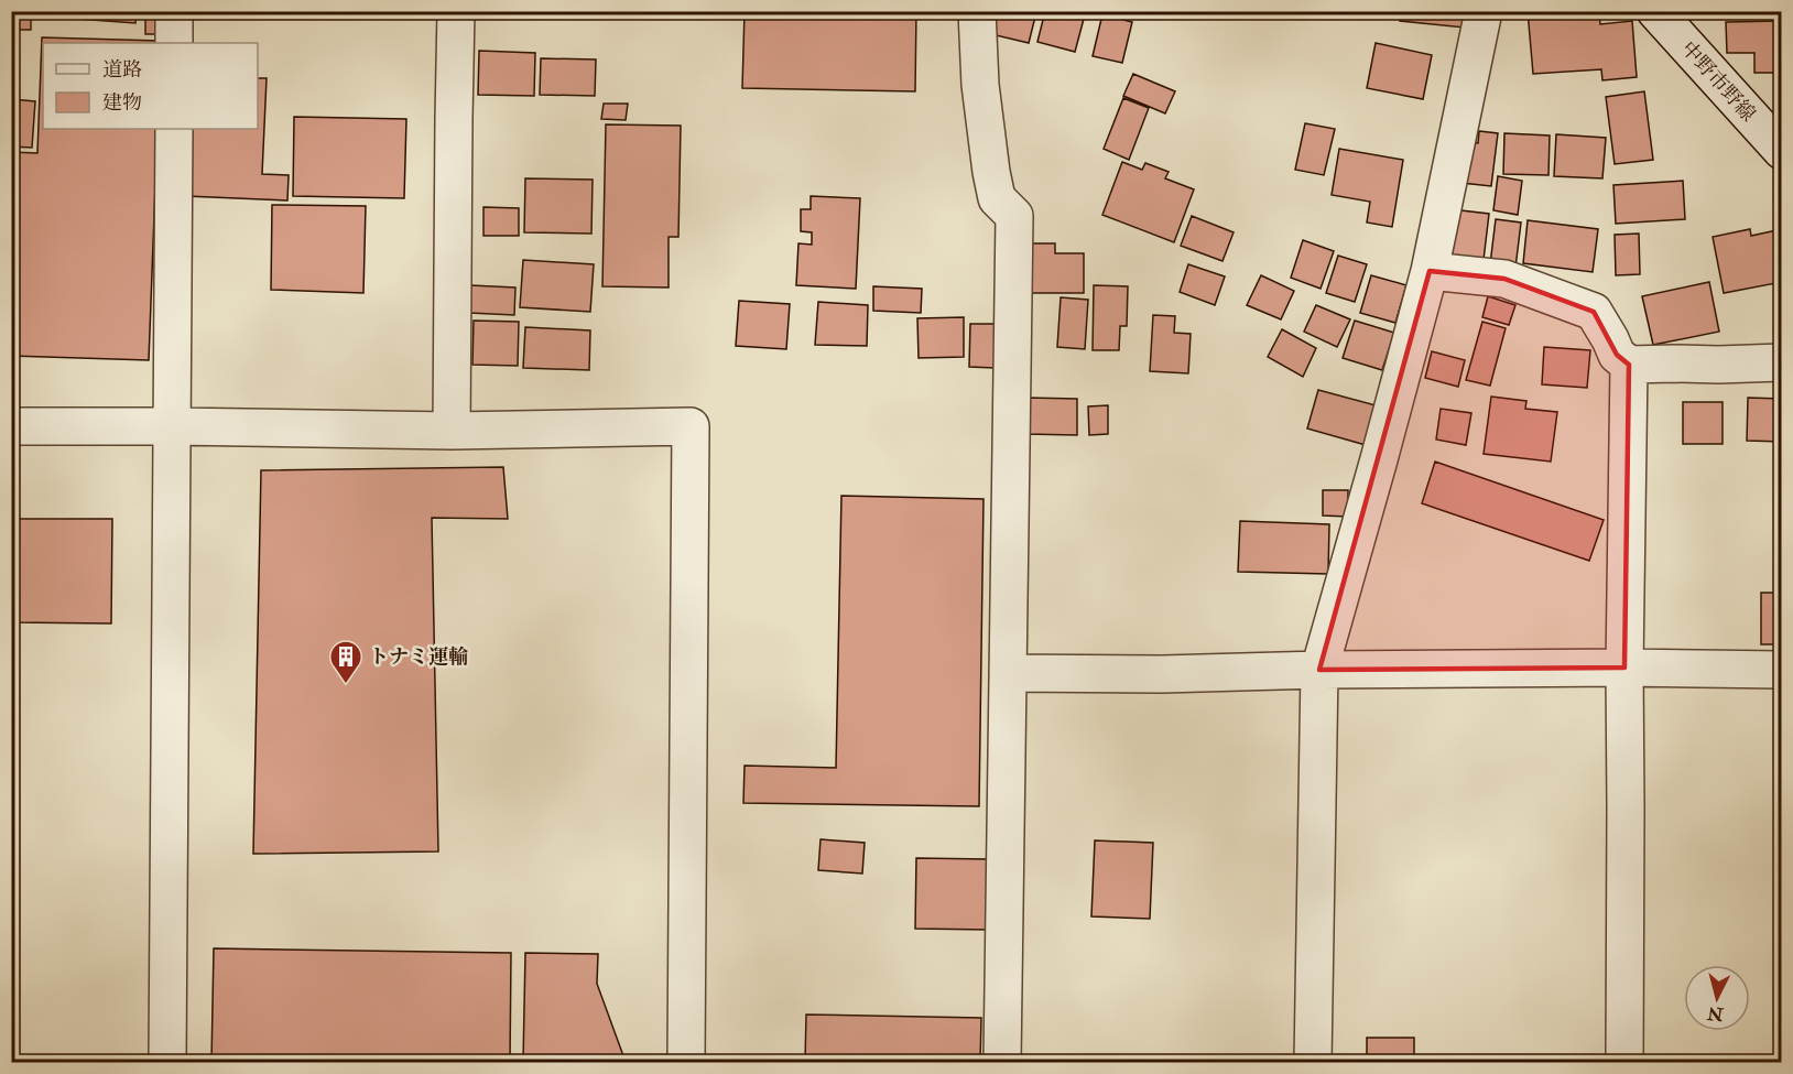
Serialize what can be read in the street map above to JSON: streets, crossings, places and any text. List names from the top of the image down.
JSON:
{
  "streets": {
    "street": ["中野市野線"]
  },
  "places": {
    "building": ["トナミ運輸"]
  },
  "legend": ["道路", "建物"],
  "north": "bottom"
}
